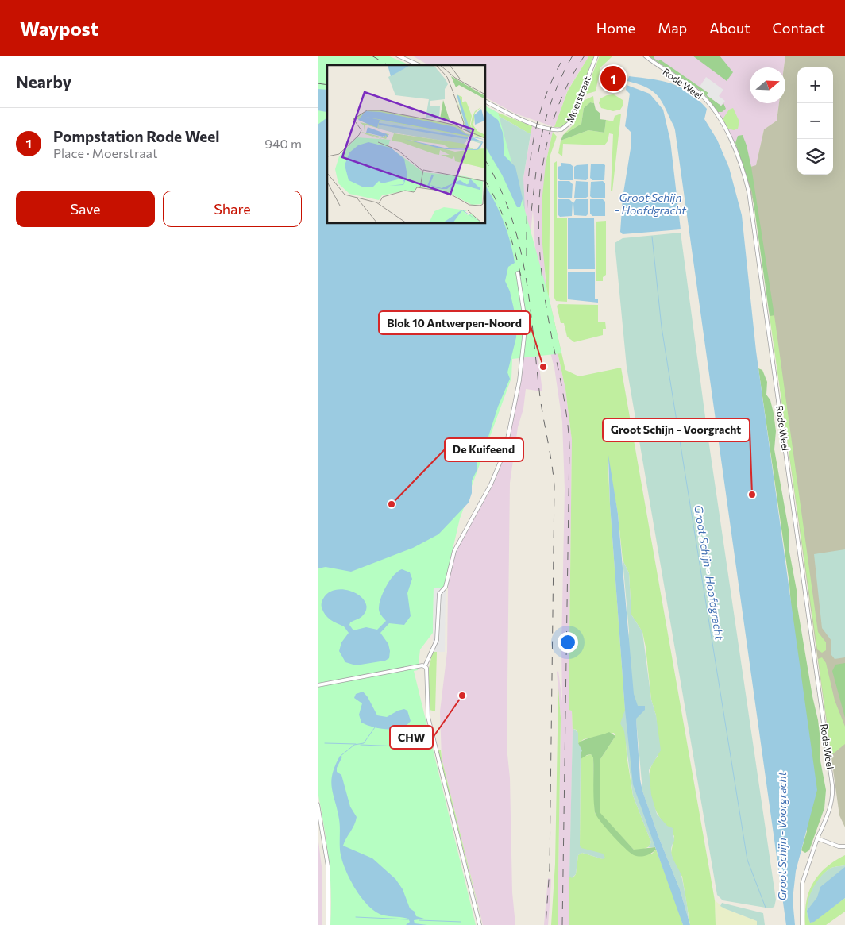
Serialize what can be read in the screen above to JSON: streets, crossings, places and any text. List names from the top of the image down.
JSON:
{
  "streets": {
    "street": ["Rode Weel", "Moerstraat"]
  },
  "water": ["Groot Schijn - Hoofdgracht", "Groot Schijn - Voorgracht"],
  "places": [
    "Blok 10 Antwerpen-Noord",
    "Groot Schijn - Voorgracht",
    "De Kuifeend",
    "CHW"
  ],
  "north": "right",
  "page": {
    "header": "Waypost",
    "nav": [
      "Home",
      "Map",
      "About",
      "Contact"
    ],
    "heading": "Nearby",
    "pins": "1",
    "map_buttons": ["+", "−"],
    "list": [
      {
        "mark": "1",
        "name": "Pompstation Rode Weel",
        "note": "Place · Moerstraat",
        "value": "940 m"
      }
    ],
    "buttons": ["Save", "Share"]
  }
}
